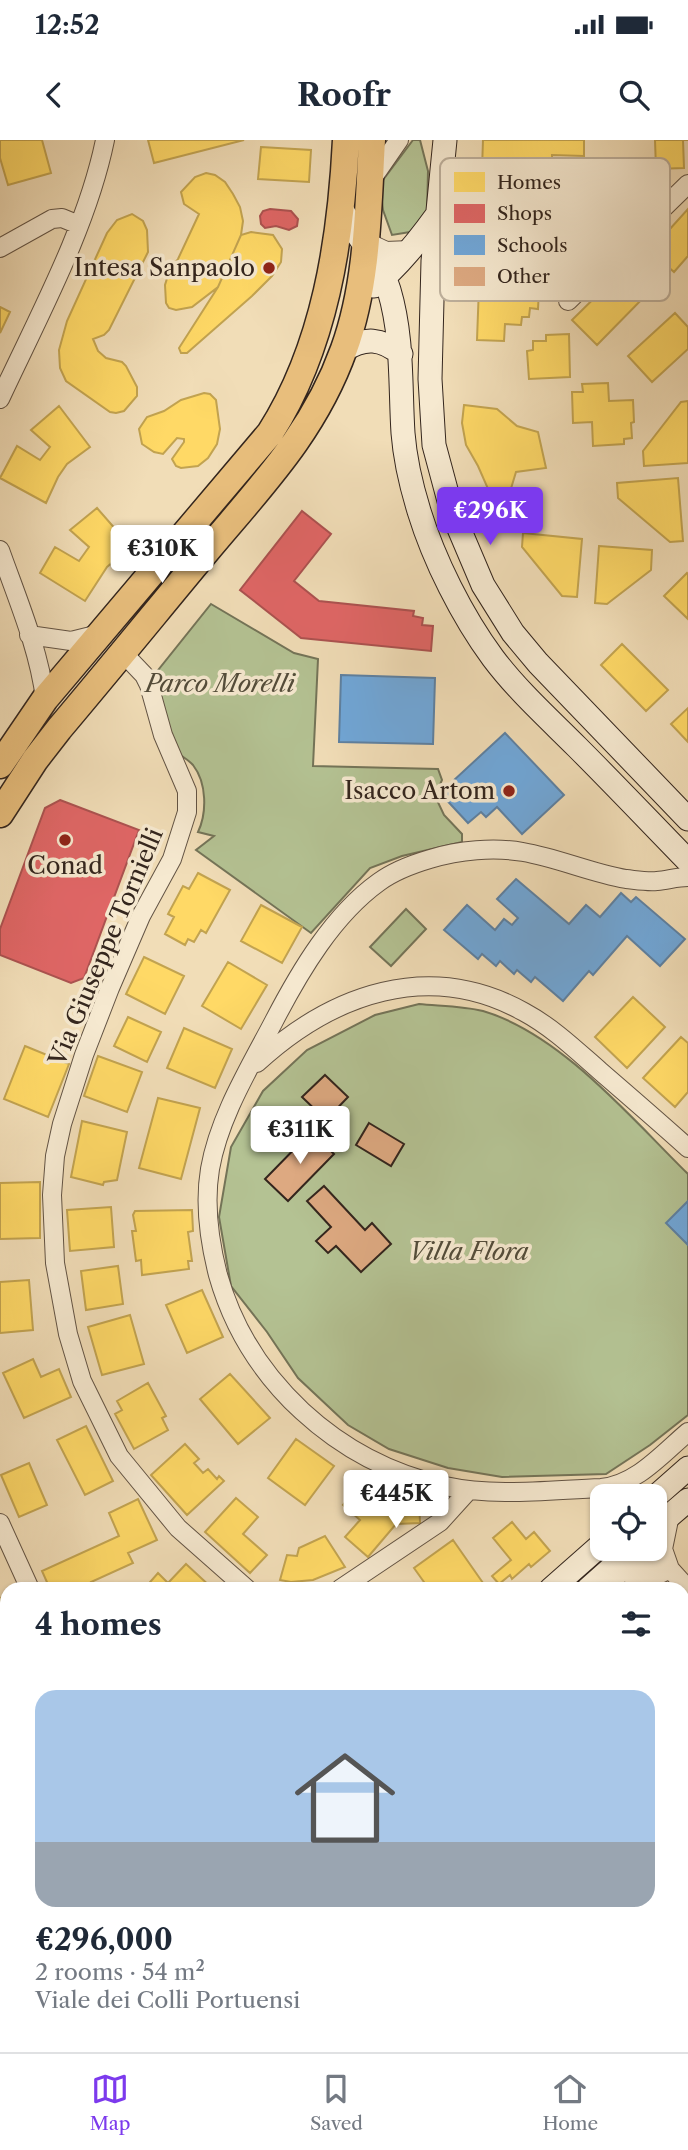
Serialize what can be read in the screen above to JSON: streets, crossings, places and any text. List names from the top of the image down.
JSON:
{
  "streets": {
    "street": ["Via Giuseppe Tornielli"]
  },
  "parks": ["Parco Morelli", "Villa Flora"],
  "places": ["Intesa Sanpaolo", "Isacco Artom", "Conad"],
  "legend": [
    "Homes",
    "Shops",
    "Schools",
    "Other"
  ],
  "page": {
    "status": "12:52",
    "header": "Roofr",
    "price": [
      "€296K",
      "€310K",
      "€311K",
      "€445K"
    ],
    "heading": "4 homes",
    "list": [
      {
        "name": "€296,000",
        "note": "2 rooms · 54 m² · Viale dei Colli Portuensi"
      }
    ],
    "tabs": ["Map", "Saved", "Home"]
  }
}
